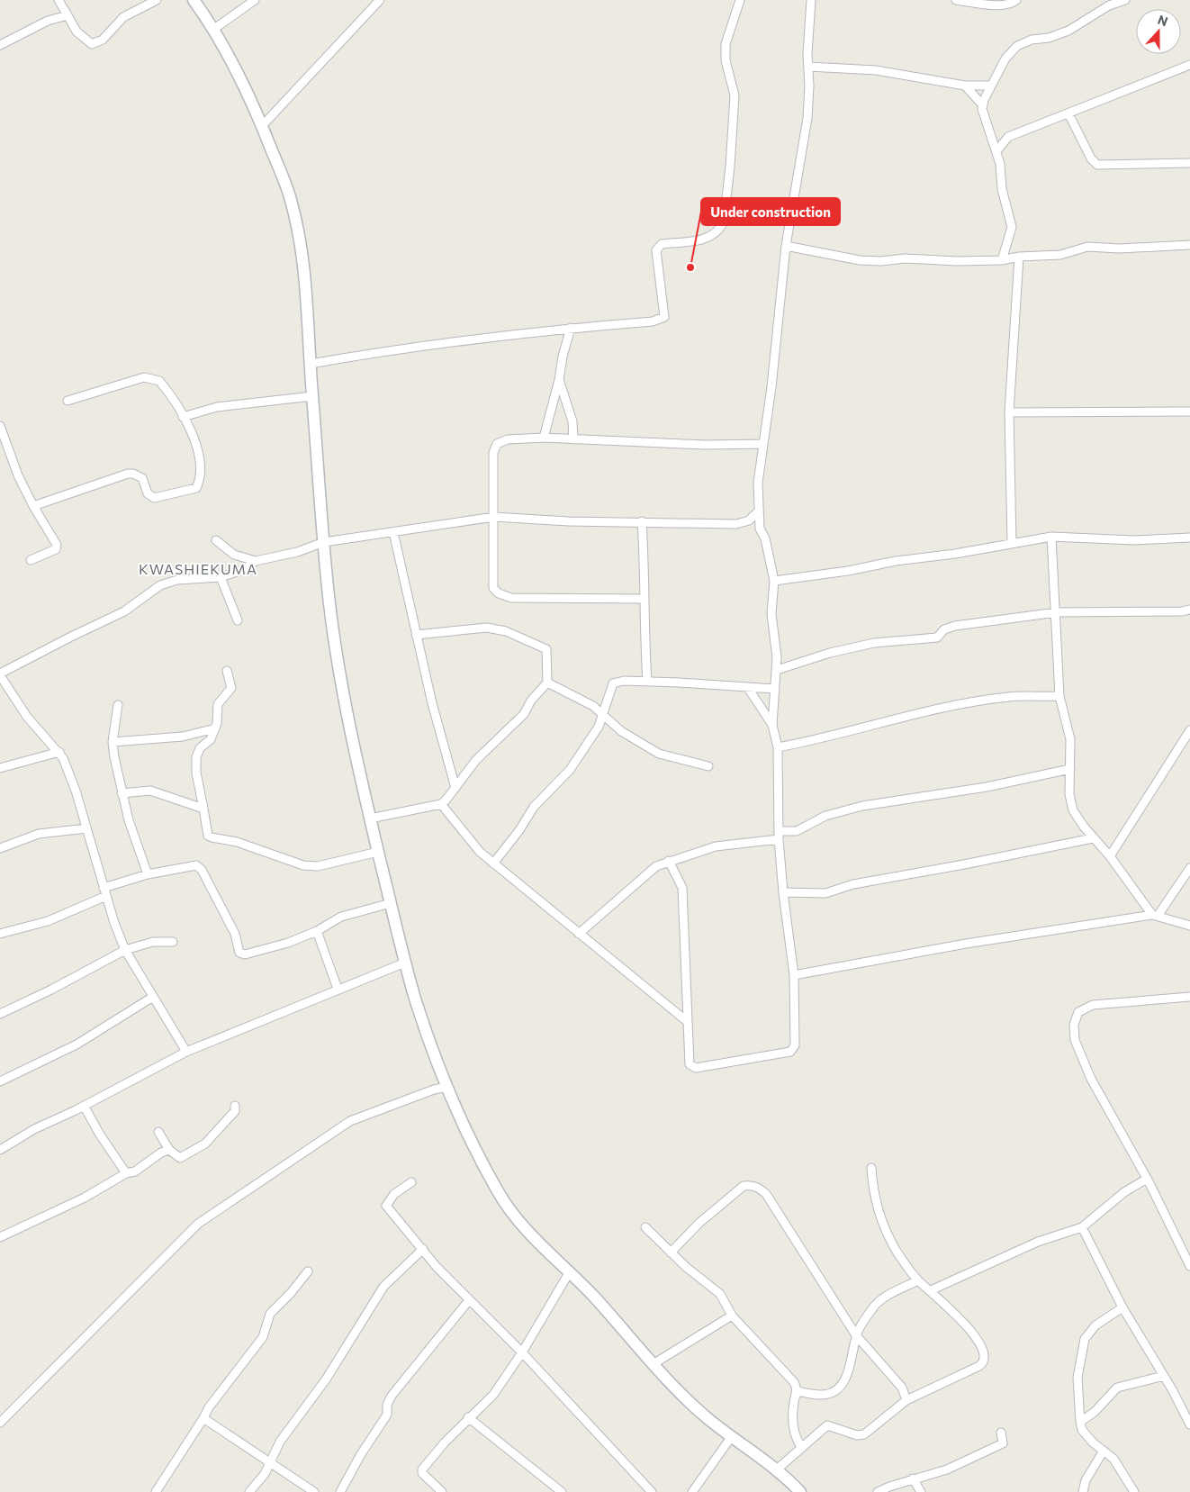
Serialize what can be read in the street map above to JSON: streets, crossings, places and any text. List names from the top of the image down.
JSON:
{
  "districts": ["KWASHIEKUMA"],
  "places": ["Under construction"],
  "north": "top"
}
